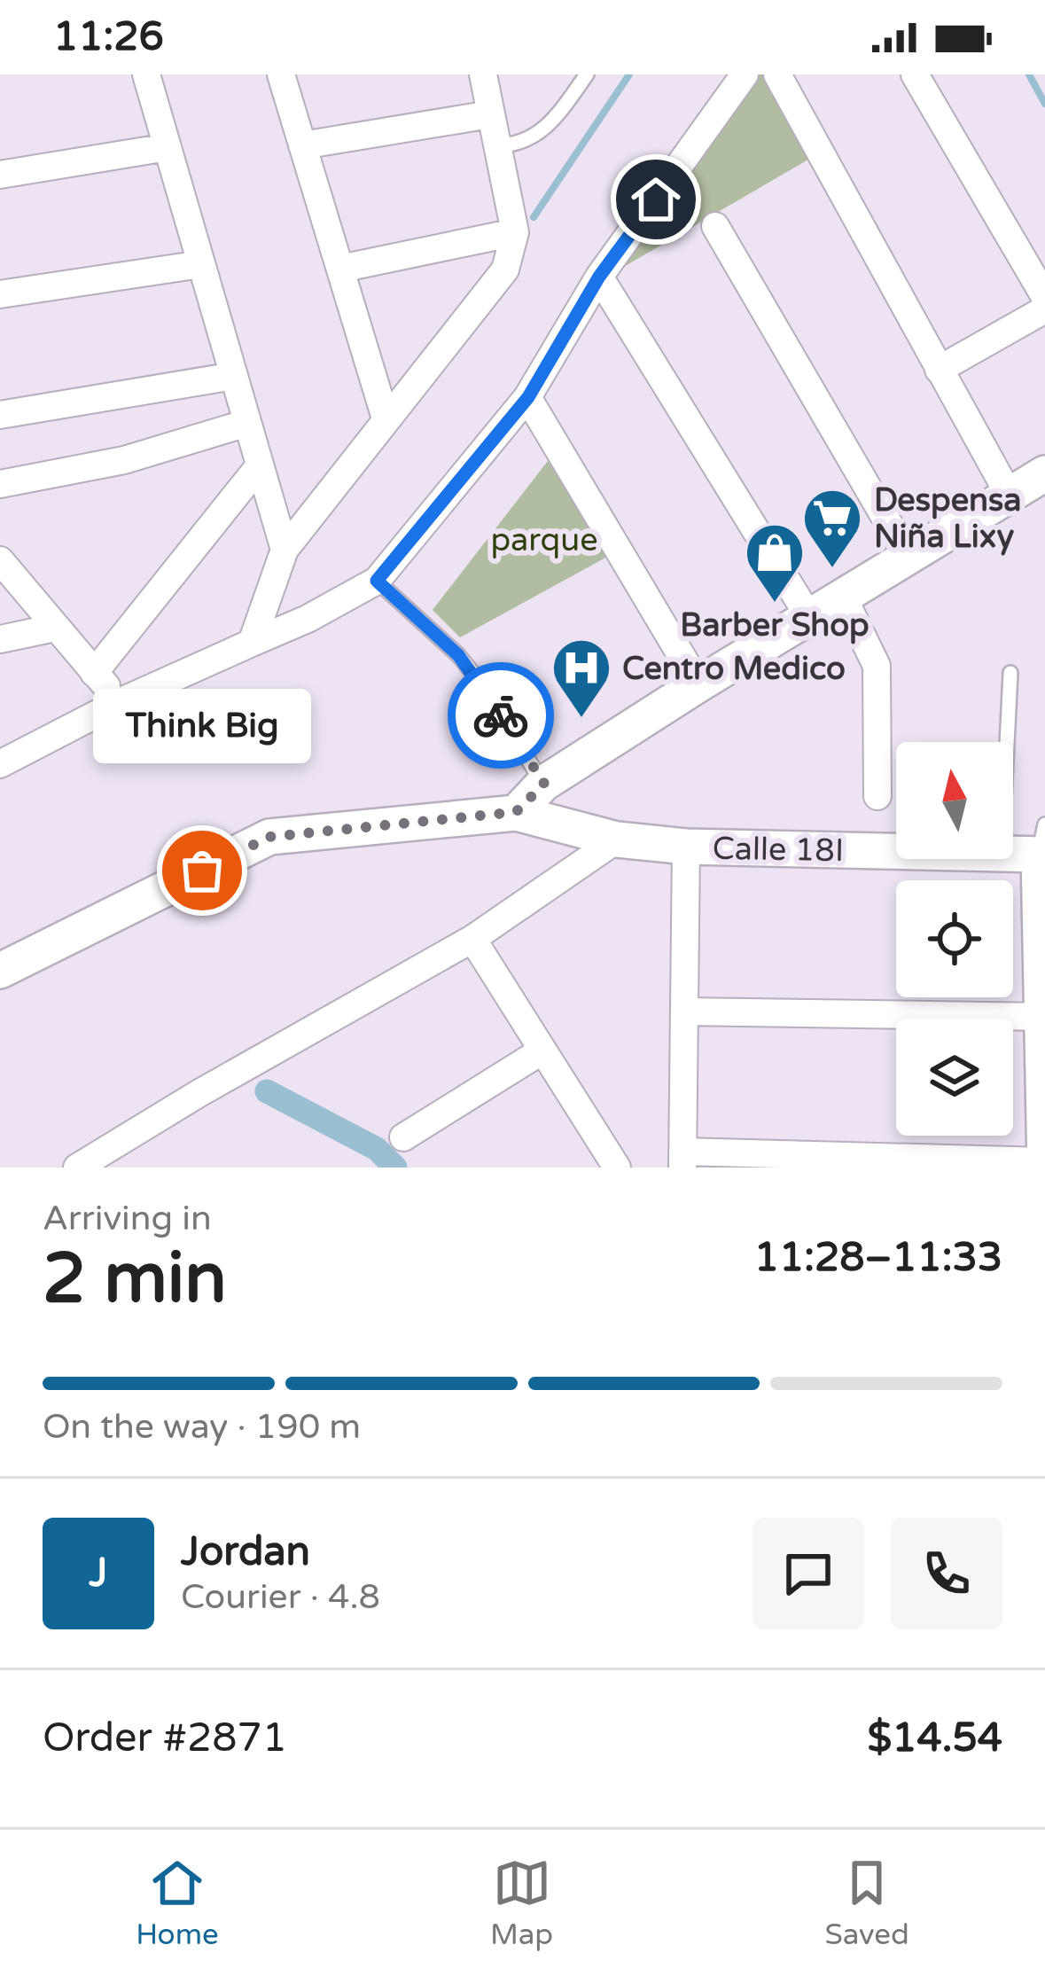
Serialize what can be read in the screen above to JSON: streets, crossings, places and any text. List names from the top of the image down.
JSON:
{
  "streets": {
    "street": ["Calle 18I"]
  },
  "parks": ["parque"],
  "places": {
    "supermarket": ["Despensa Niña Lixy"],
    "shop": ["Barber Shop"],
    "hospital": ["Centro Medico"],
    "other": ["Think Big"]
  },
  "north": "top",
  "page": {
    "status": "11:26",
    "bubble": "Think Big",
    "heading": ["2 min", "Arriving in", "11:28–11:33"],
    "panel": [
      "Jordan",
      "Courier · 4.8",
      "Order #2871",
      "$14.54"
    ],
    "bar": "On the way · 190 m",
    "round": "J",
    "tabs": ["Home", "Map", "Saved"]
  }
}
